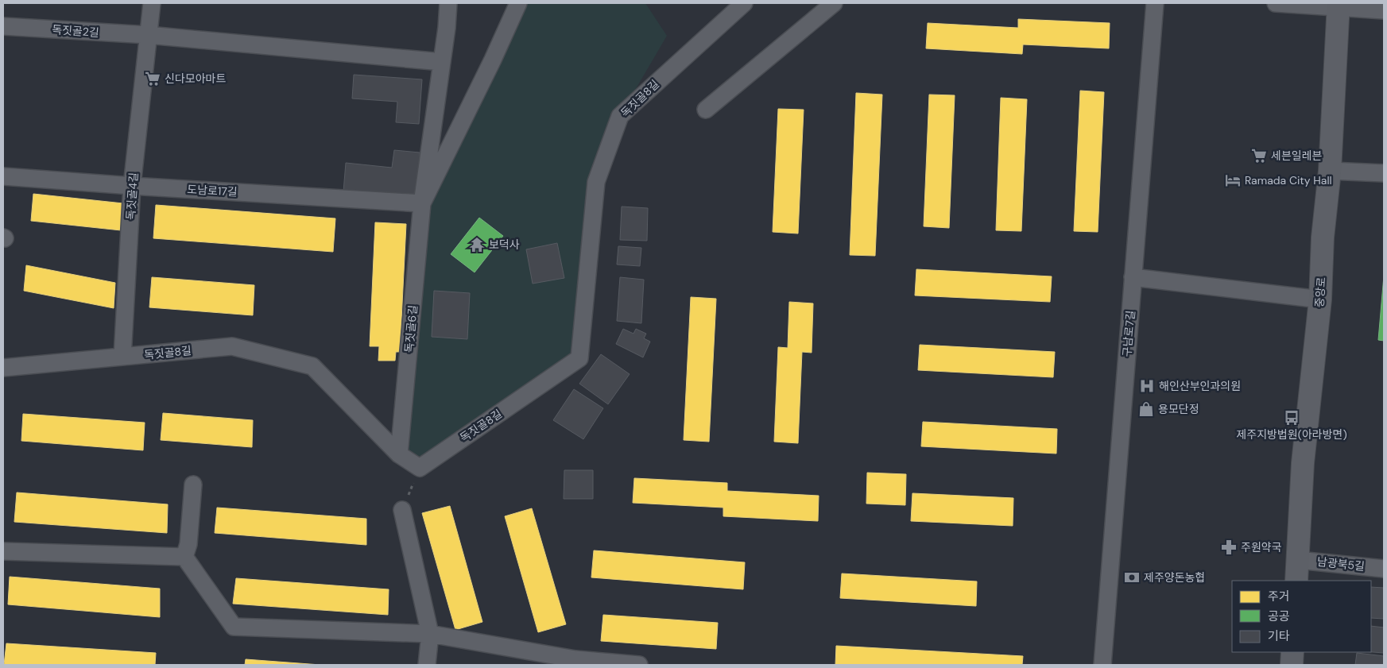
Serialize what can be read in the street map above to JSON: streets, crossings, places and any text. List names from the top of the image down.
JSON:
{
  "streets": {
    "main road": ["중앙로"],
    "street": [
      "독짓골2길",
      "독짓골8길",
      "도남로17길",
      "독짓골4길",
      "독짓골6길",
      "구남로7길",
      "남광북5길"
    ]
  },
  "crossings": [
    ["독짓골2길", "독짓골4길"],
    ["독짓골8길", "독짓골4길"],
    ["독짓골8길", "독짓골6길"],
    ["도남로17길", "독짓골4길"],
    ["도남로17길", "독짓골6길"],
    ["중앙로", "남광북5길"]
  ],
  "places": {
    "supermarket": ["신다모아마트", "세븐일레븐"],
    "hotel": ["Ramada City Hall"],
    "temple": ["보덕사"],
    "hospital": ["해인산부인과의원"],
    "shop": ["용모단정"],
    "bus stop": ["제주지방법원(아라방면)"],
    "pharmacy": ["주원약국"],
    "bank": ["제주양돈농협"]
  },
  "legend": ["주거", "공공", "기타"]
}
